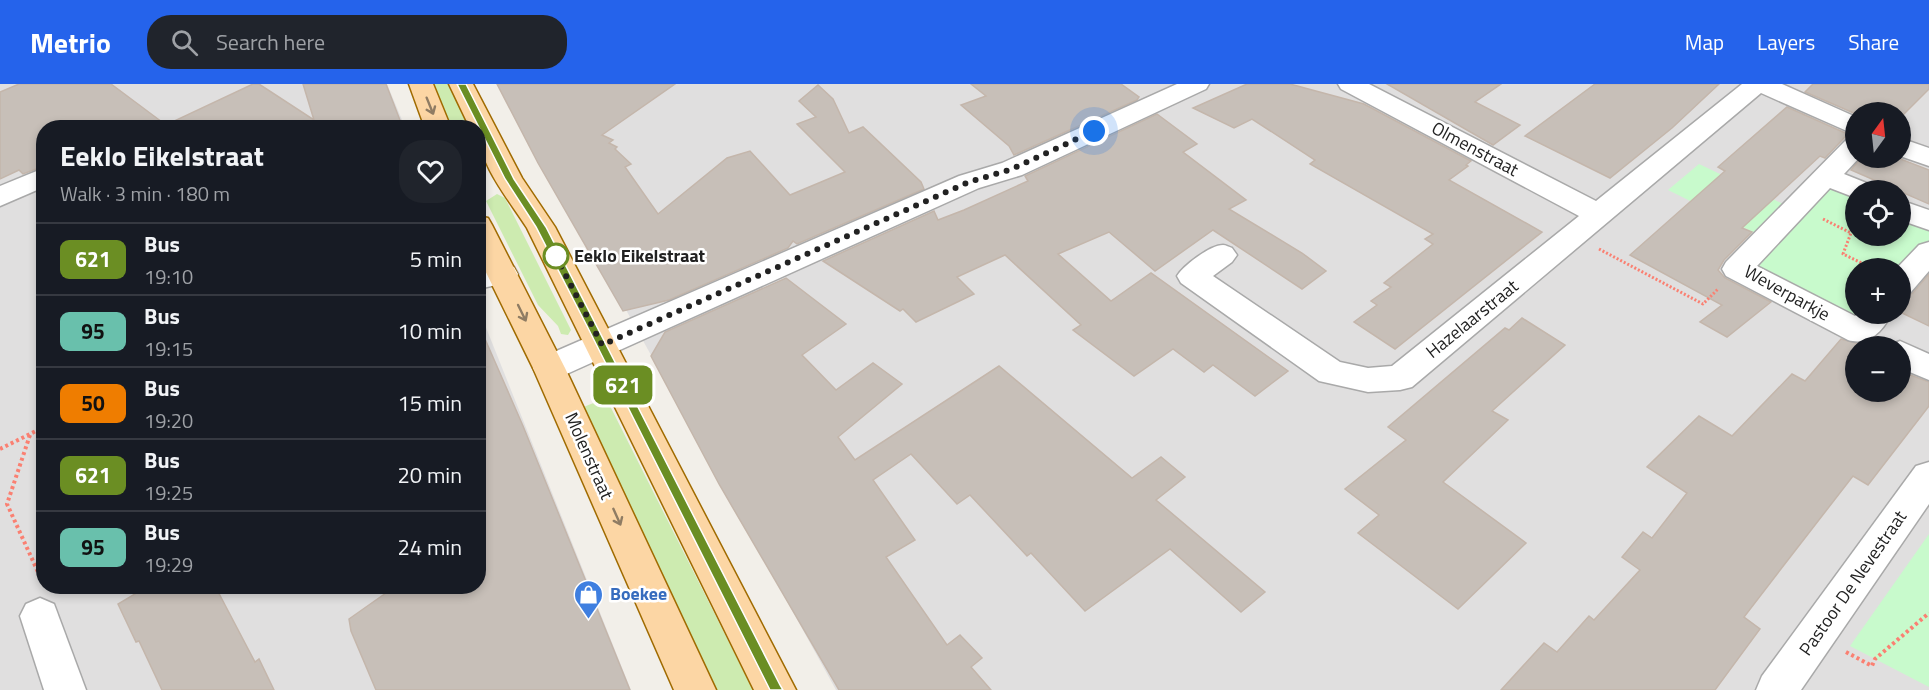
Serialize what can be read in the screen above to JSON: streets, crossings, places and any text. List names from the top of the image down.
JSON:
{
  "streets": {
    "main road": ["Molenstraat"],
    "street": [
      "Olmenstraat",
      "Weverparkje",
      "Hazelaarstraat",
      "Pastoor De Nevestraat"
    ]
  },
  "crossings": [
    ["Olmenstraat", "Hazelaarstraat"]
  ],
  "places": {
    "other": ["Eeklo Eikelstraat"],
    "shop": ["Boekee"]
  },
  "lines": ["bus line 621"],
  "north": "top",
  "page": {
    "header": "Metrio",
    "search": "Search here",
    "nav": ["Map", "Layers", "Share"],
    "on_map": "621",
    "map_buttons": ["+", "−"],
    "heading": ["Eeklo Eikelstraat", "Walk · 3 min · 180 m"],
    "list": [
      {
        "mark": "621",
        "name": "Bus",
        "note": "19:10",
        "value": "5 min"
      },
      {
        "mark": "95",
        "name": "Bus",
        "note": "19:15",
        "value": "10 min"
      },
      {
        "mark": "50",
        "name": "Bus",
        "note": "19:20",
        "value": "15 min"
      },
      {
        "mark": "621",
        "name": "Bus",
        "note": "19:25",
        "value": "20 min"
      },
      {
        "mark": "95",
        "name": "Bus",
        "note": "19:29",
        "value": "24 min"
      }
    ]
  }
}
